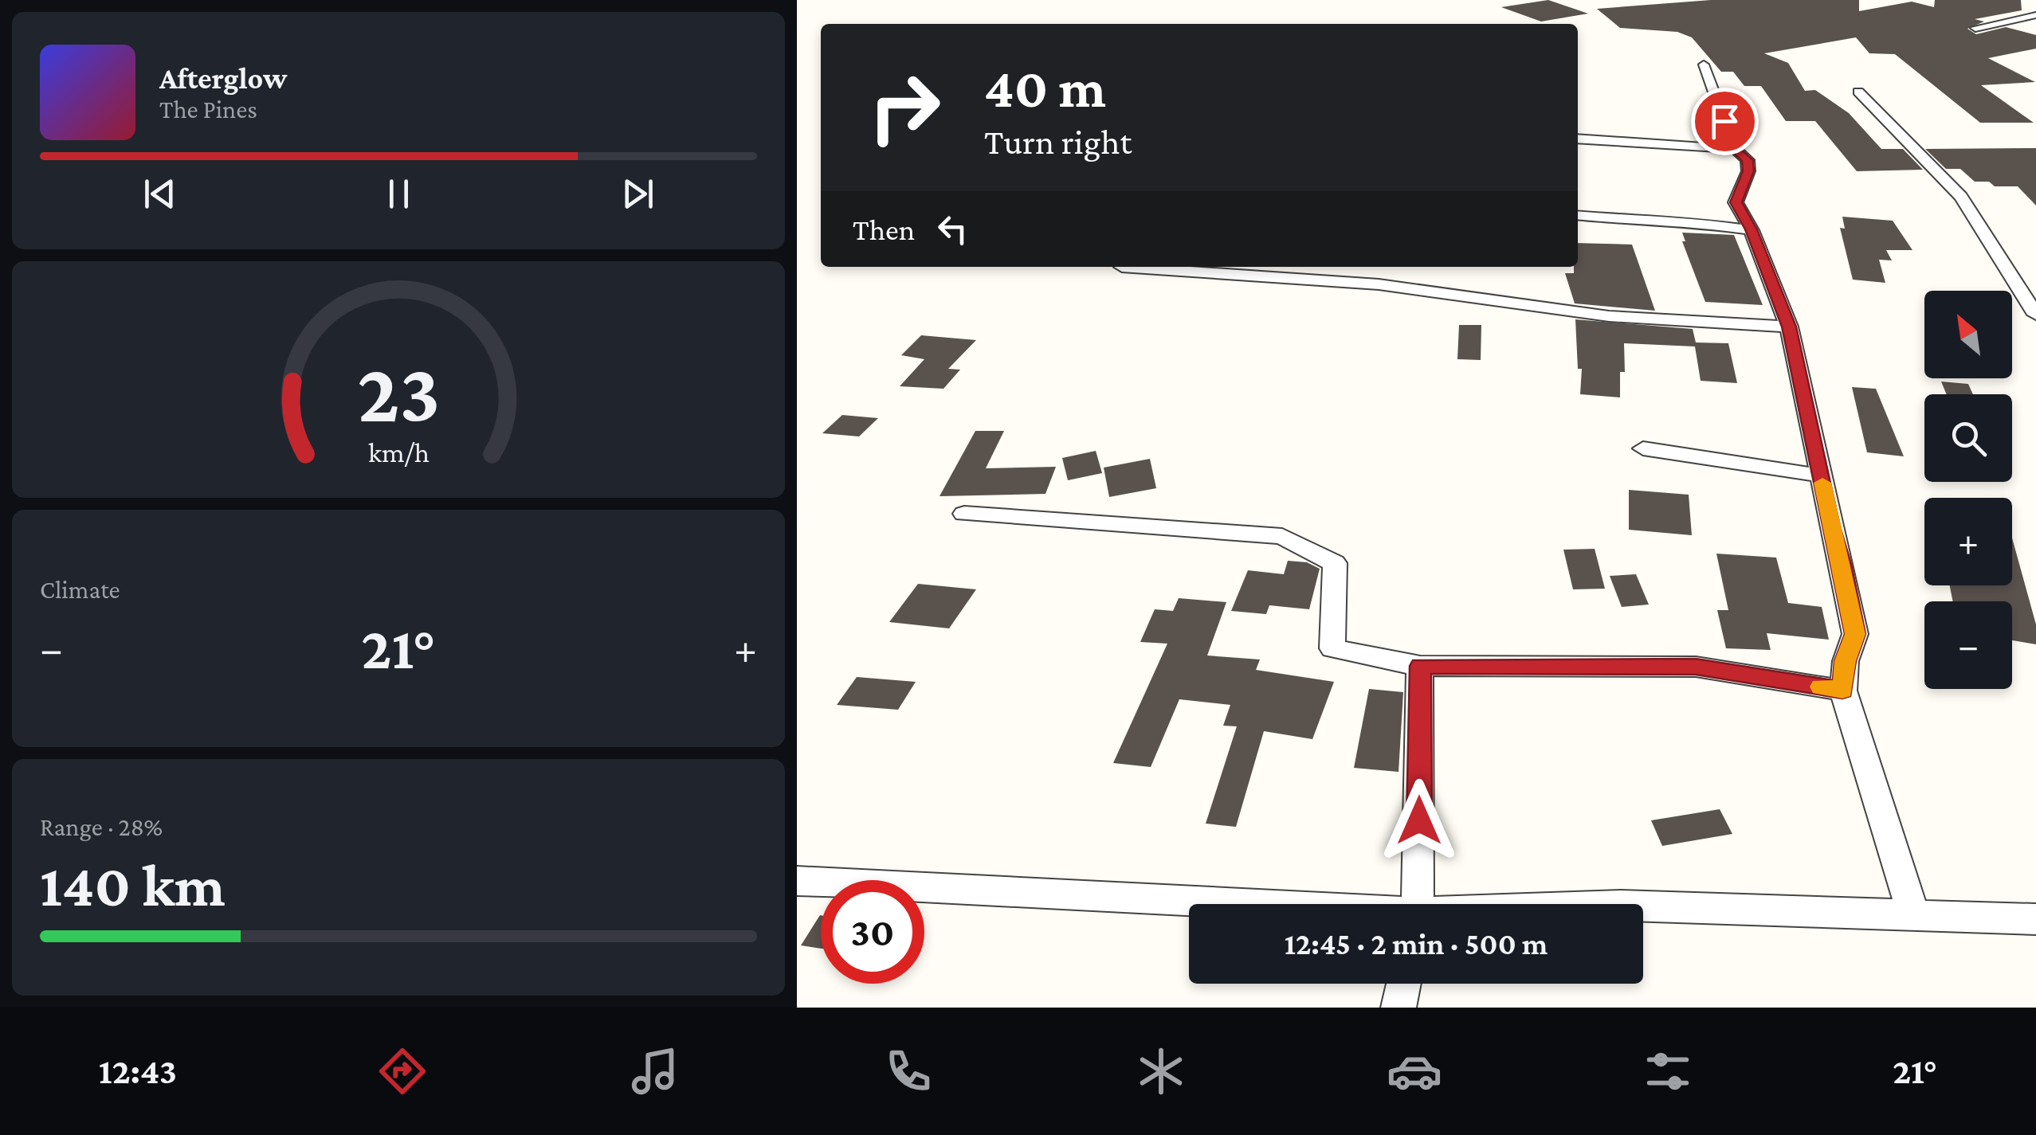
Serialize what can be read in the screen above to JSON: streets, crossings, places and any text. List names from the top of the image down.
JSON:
{
  "north": "top left",
  "page": {
    "turn": ["40 m", "Turn right"],
    "song": ["Afterglow", "The Pines"],
    "then": "Then",
    "map_buttons": ["+", "−"],
    "tile": [
      "Climate",
      ["Range · 28%", "140 km"]
    ],
    "heat": ["−", "21°", "+"],
    "limit": "30",
    "trip": "12:45 · 2 min · 500 m",
    "tabs": ["12:43", "21°"],
    "gauge": ["23", "km/h"]
  }
}
